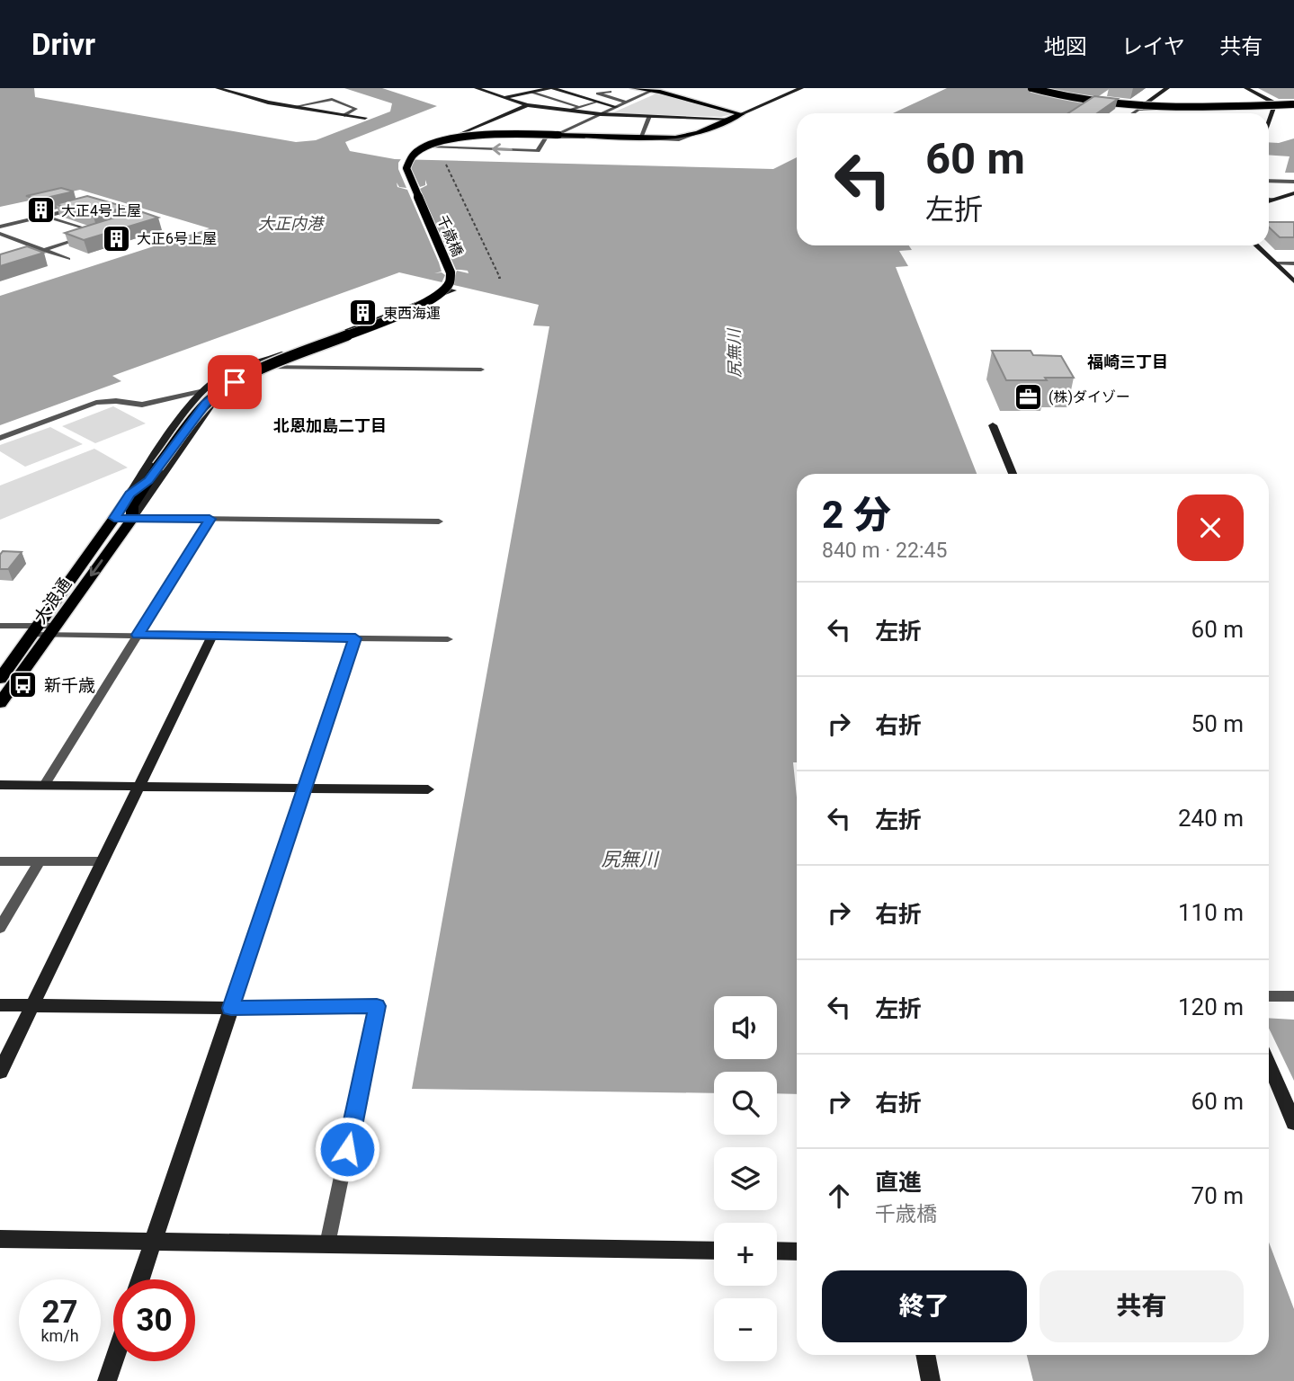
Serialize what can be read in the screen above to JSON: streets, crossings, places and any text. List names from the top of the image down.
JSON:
{
  "streets": {
    "main road": ["千歳橋", "大浪通"]
  },
  "crossings": [
    ["千歳橋", "大浪通"]
  ],
  "districts": ["福崎三丁目", "北恩加島二丁目"],
  "water": ["大正内港", "尻無川"],
  "places": {
    "building": ["大正4号上屋", "大正6号上屋", "東西海運"],
    "office": ["(株)ダイゾー"],
    "bus stop": ["新千歳"]
  },
  "page": {
    "header": "Drivr",
    "nav": ["地図", "レイヤ", "共有"],
    "turn": ["60 m", "左折"],
    "heading": ["2 分", "840 m · 22:45"],
    "list": [
      {
        "name": "左折",
        "value": "60 m"
      },
      {
        "name": "右折",
        "value": "50 m"
      },
      {
        "name": "左折",
        "value": "240 m"
      },
      {
        "name": "右折",
        "value": "110 m"
      },
      {
        "name": "左折",
        "value": "120 m"
      },
      {
        "name": "右折",
        "value": "60 m"
      },
      {
        "name": "直進",
        "note": "千歳橋",
        "value": "70 m"
      }
    ],
    "map_buttons": ["+", "−"],
    "buttons": ["終了", "共有"],
    "speed": "27 km/h",
    "limit": "30"
  }
}
